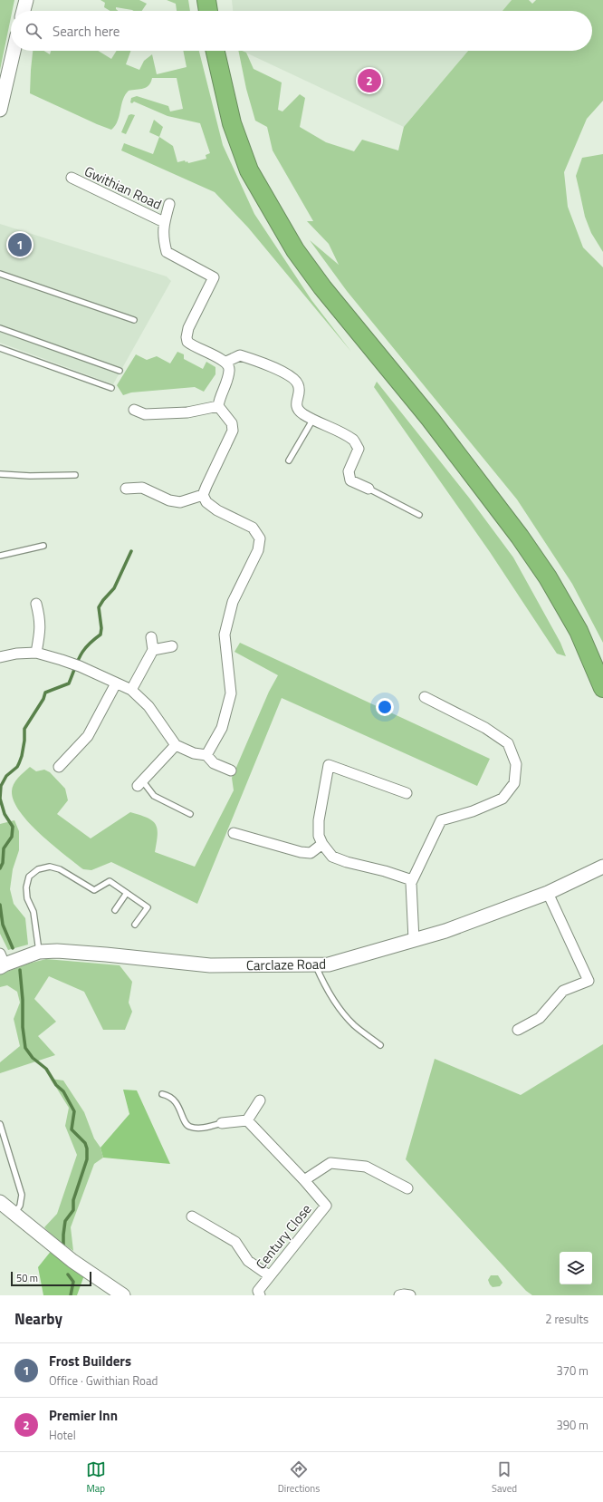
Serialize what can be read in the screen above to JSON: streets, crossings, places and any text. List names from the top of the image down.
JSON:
{
  "streets": {
    "street": ["Gwithian Road", "Carclaze Road", "Century Close"]
  },
  "scale_bar": "50 m",
  "page": {
    "search": "Search here",
    "pins": ["2", "1"],
    "scale": "50 m",
    "heading": ["Nearby", "2 results"],
    "list": [
      {
        "mark": "1",
        "name": "Frost Builders",
        "note": "Office · Gwithian Road",
        "value": "370 m"
      },
      {
        "mark": "2",
        "name": "Premier Inn",
        "note": "Hotel",
        "value": "390 m"
      }
    ],
    "nav": ["Map", "Directions", "Saved"]
  }
}
